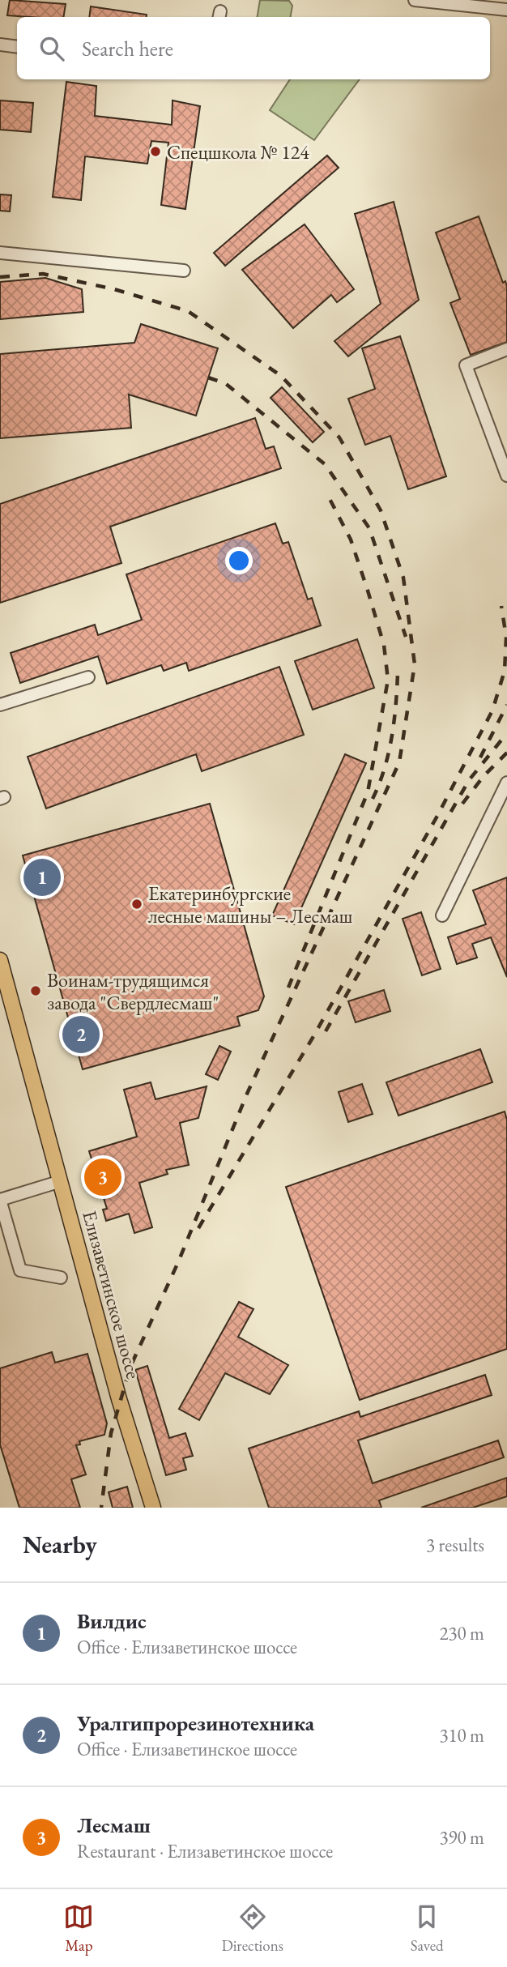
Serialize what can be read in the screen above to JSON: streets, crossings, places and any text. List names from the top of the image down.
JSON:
{
  "streets": {
    "main road": ["Елизаветинское шоссе"]
  },
  "places": ["Спецшкола № 124", "Екатеринбургские лесные машины – Лесмаш", "Воинам-трудящимся завода \"Свердлесмаш\""],
  "page": {
    "search": "Search here",
    "pins": ["1", "2", "3"],
    "heading": ["Nearby", "3 results"],
    "list": [
      {
        "mark": "1",
        "name": "Вилдис",
        "note": "Office · Елизаветинское шоссе",
        "value": "230 m"
      },
      {
        "mark": "2",
        "name": "Уралгипрорезинотехника",
        "note": "Office · Елизаветинское шоссе",
        "value": "310 m"
      },
      {
        "mark": "3",
        "name": "Лесмаш",
        "note": "Restaurant · Елизаветинское шоссе",
        "value": "390 m"
      }
    ],
    "nav": ["Map", "Directions", "Saved"]
  }
}
